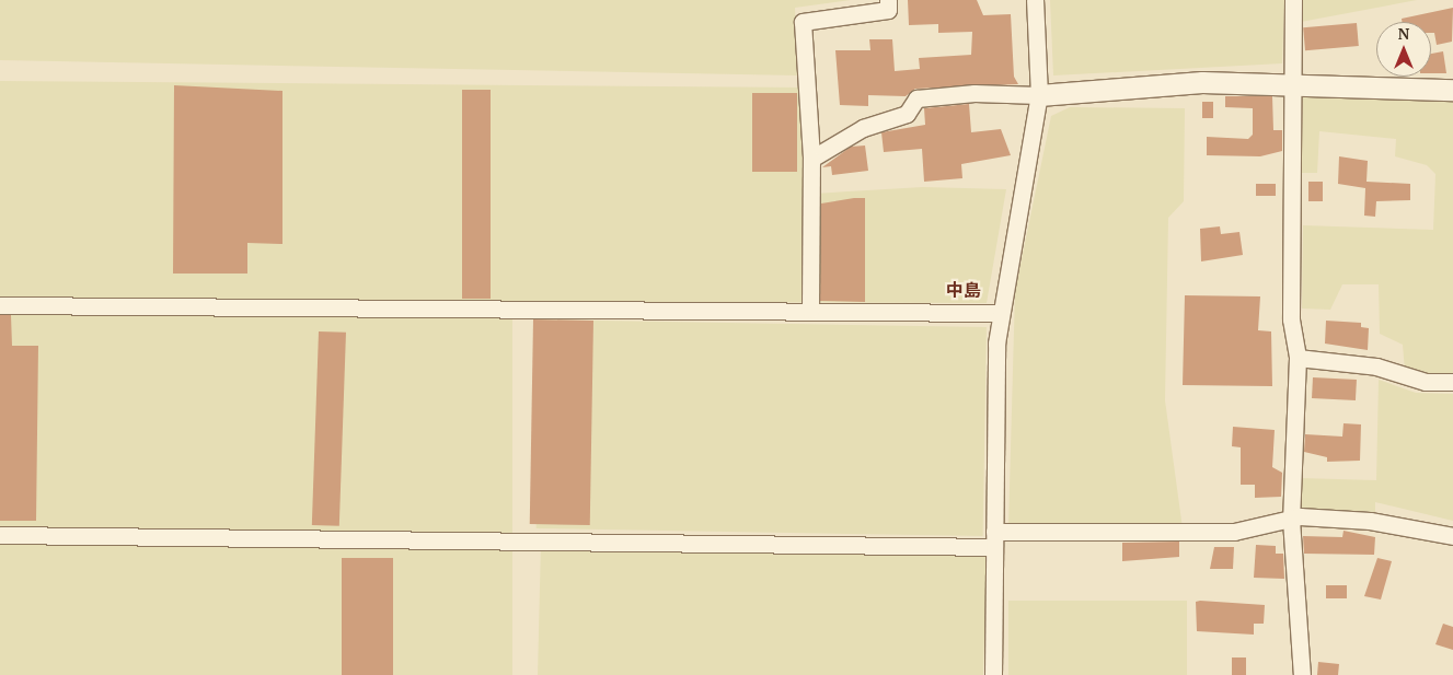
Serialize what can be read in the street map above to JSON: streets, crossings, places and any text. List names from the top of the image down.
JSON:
{
  "districts": ["中島"],
  "north": "top"
}
